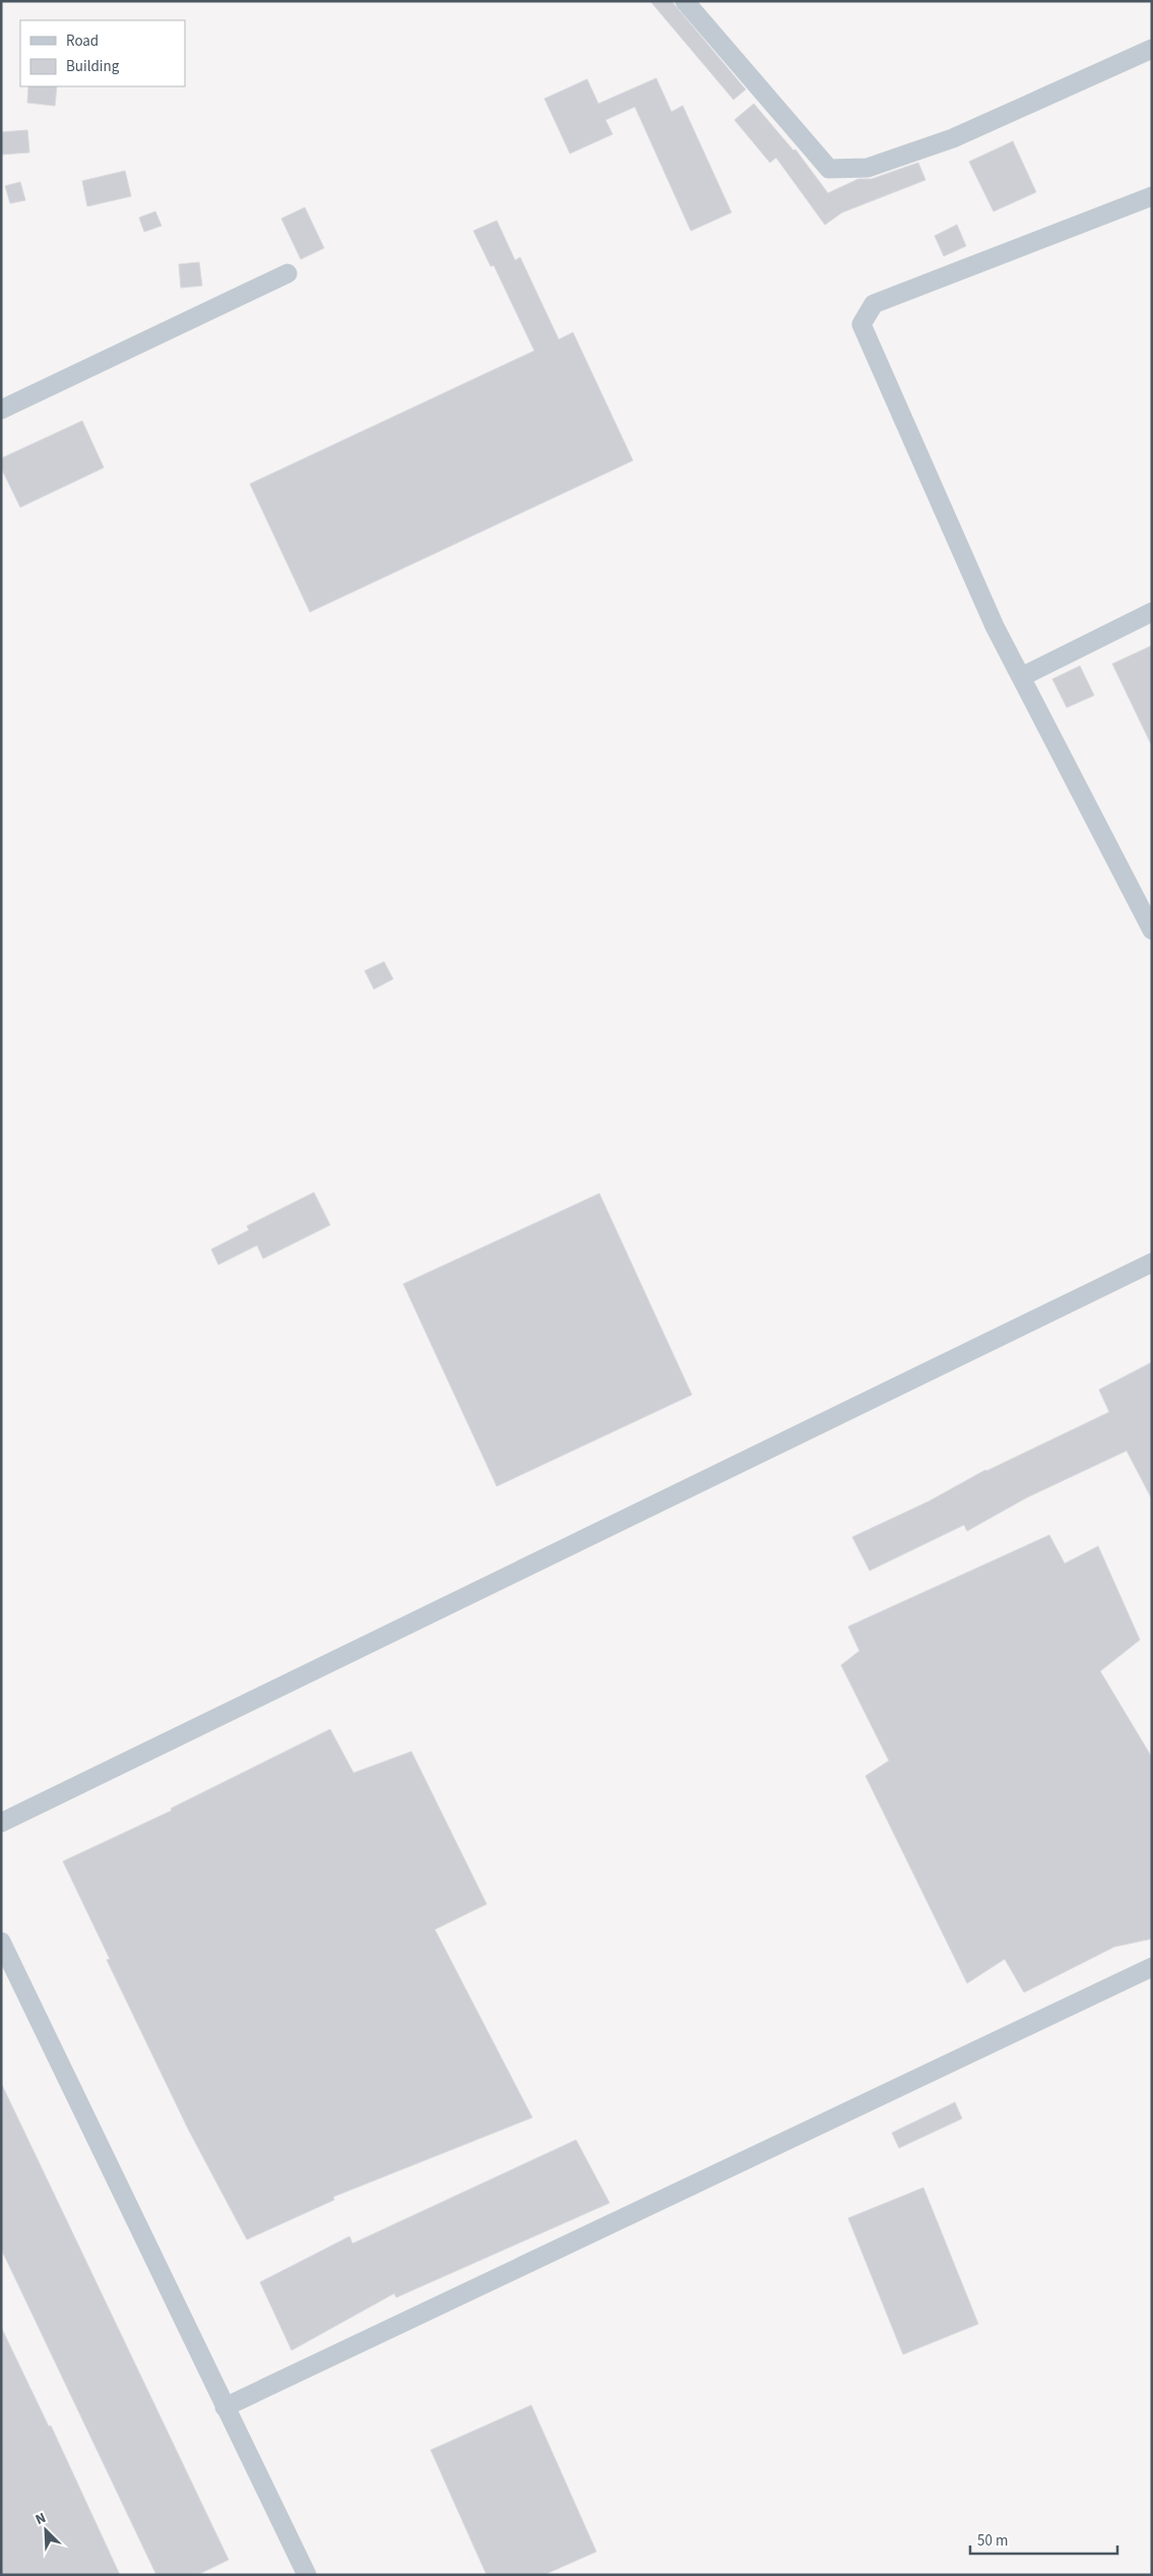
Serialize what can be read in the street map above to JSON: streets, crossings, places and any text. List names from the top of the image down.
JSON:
{
  "legend": ["Road", "Building"],
  "scale_bar": "50 m",
  "north": "top left"
}
